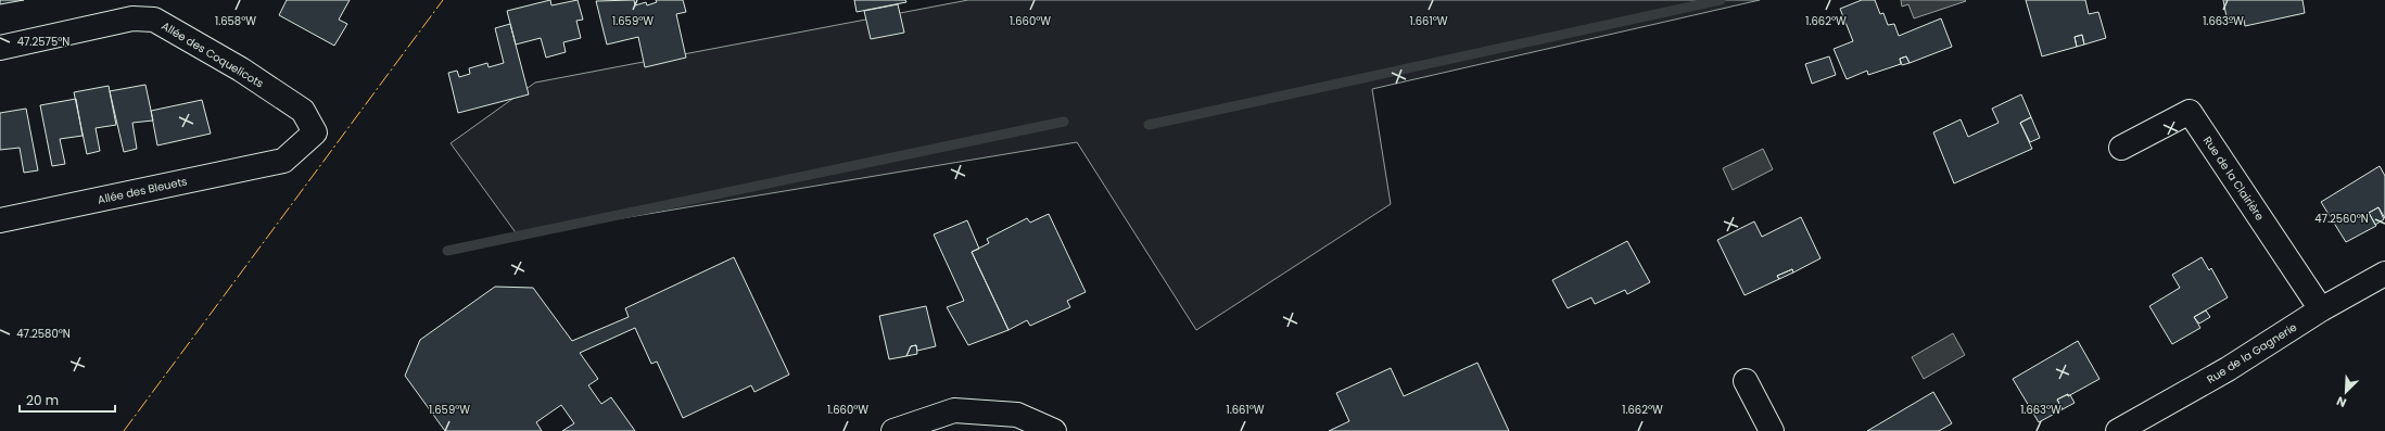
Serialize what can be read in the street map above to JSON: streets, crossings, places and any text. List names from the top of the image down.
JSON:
{
  "streets": {
    "street": [
      "Allée des Coquelicots",
      "Rue de la Clairière",
      "Allée des Bleuets",
      "Rue de la Gagnerie"
    ]
  },
  "crossings": [
    ["Allée des Coquelicots", "Allée des Bleuets"],
    ["Rue de la Clairière", "Rue de la Gagnerie"]
  ],
  "scale_bar": "20 m",
  "north": "bottom left",
  "coordinates": [
    "1.658°W",
    "1.659°W",
    "1.660°W",
    "1.661°W",
    "1.662°W",
    "1.663°W",
    "47.2575°N",
    "47.2560°N",
    "47.2580°N"
  ]
}
